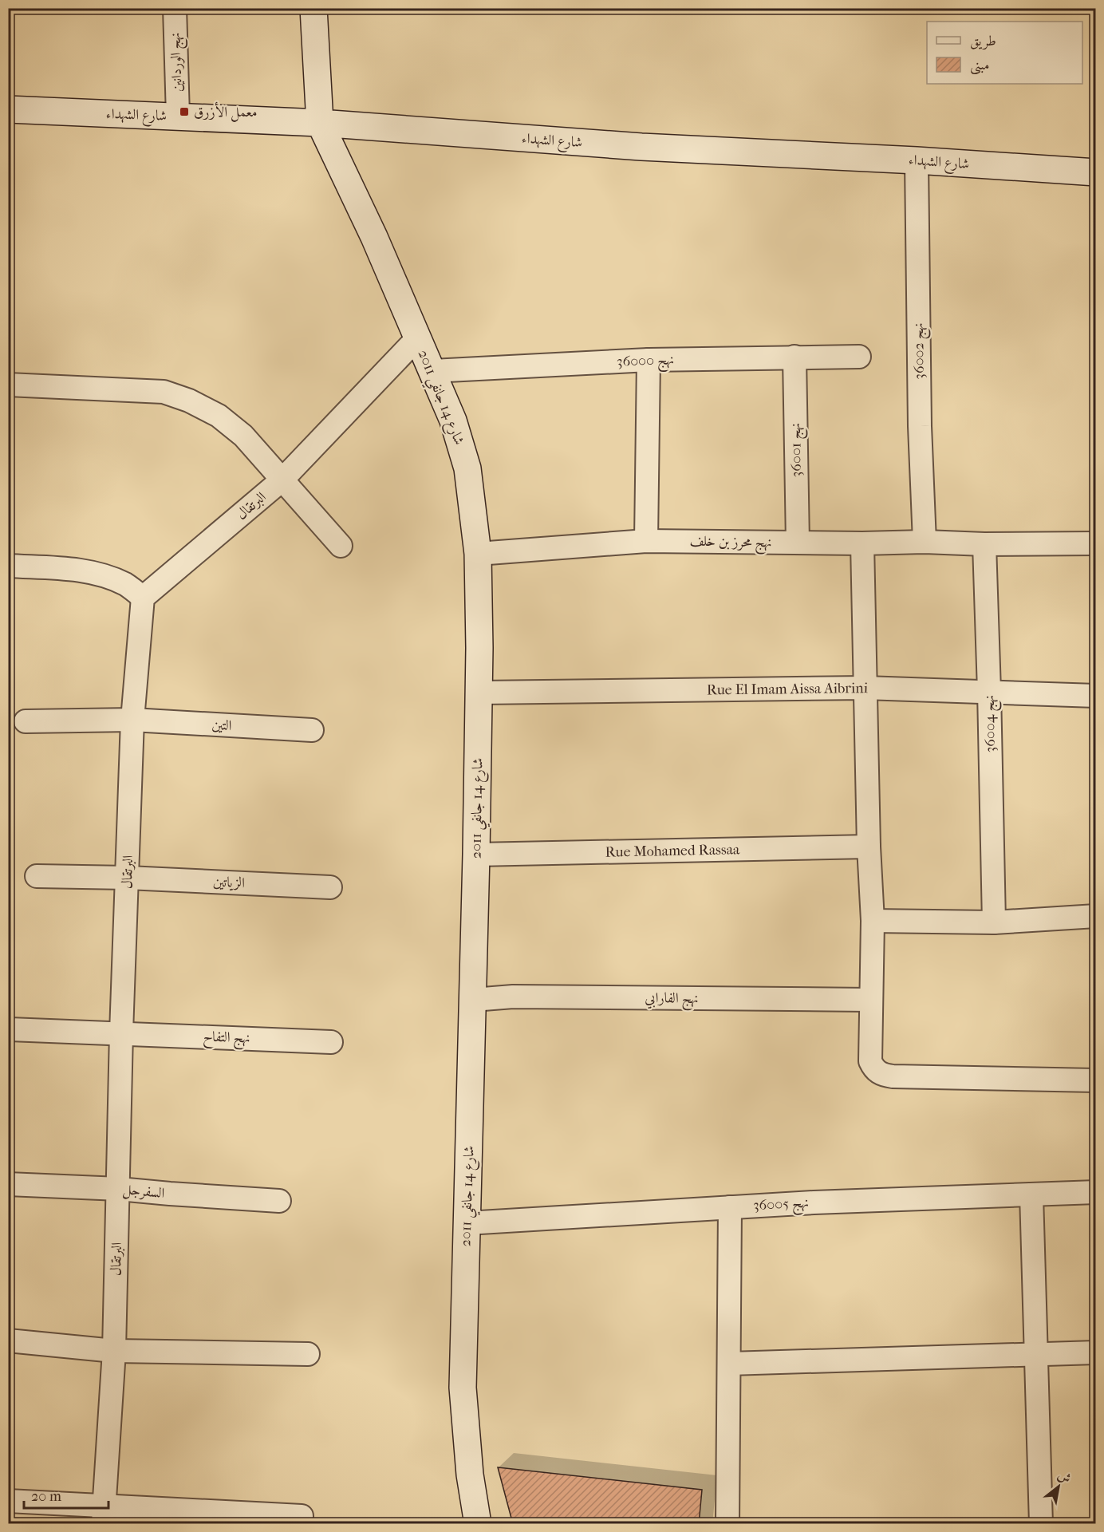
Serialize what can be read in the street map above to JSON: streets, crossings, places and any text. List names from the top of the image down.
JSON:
{
  "streets": {
    "street": [
      "نهج الوردانين",
      "شارع الشهداء",
      "نهج 36002",
      "نهج 36000",
      "شارع 14 جانفي 2011",
      "نهج 36001",
      "البرتقال",
      "نهج محرز بن خلف",
      "Rue El Imam Aissa Aibrini",
      "نهج 36004",
      "التين",
      "Rue Mohamed Rassaa",
      "الزياتين",
      "نهج الفارابي",
      "نهج التفاح",
      "السفرجل",
      "نهج 36005"
    ]
  },
  "crossings": [
    ["نهج الوردانين", "شارع الشهداء"],
    ["شارع الشهداء", "نهج 36002"],
    ["شارع الشهداء", "شارع 14 جانفي 2011"],
    ["نهج 36002", "نهج محرز بن خلف"],
    ["نهج 36000", "شارع 14 جانفي 2011"],
    ["نهج 36000", "نهج 36001"],
    ["شارع 14 جانفي 2011", "البرتقال"],
    ["شارع 14 جانفي 2011", "نهج محرز بن خلف"],
    ["شارع 14 جانفي 2011", "Rue El Imam Aissa Aibrini"],
    ["شارع 14 جانفي 2011", "Rue Mohamed Rassaa"],
    ["شارع 14 جانفي 2011", "نهج الفارابي"],
    ["شارع 14 جانفي 2011", "نهج 36005"],
    ["نهج 36001", "نهج محرز بن خلف"],
    ["البرتقال", "التين"],
    ["البرتقال", "الزياتين"],
    ["البرتقال", "نهج التفاح"],
    ["البرتقال", "السفرجل"],
    ["نهج محرز بن خلف", "نهج 36004"],
    ["Rue El Imam Aissa Aibrini", "نهج 36004"]
  ],
  "places": {
    "transit": ["معمل الأزرق"]
  },
  "legend": ["طريق", "مبنى"],
  "scale_bar": "20 m",
  "north": "top right"
}
